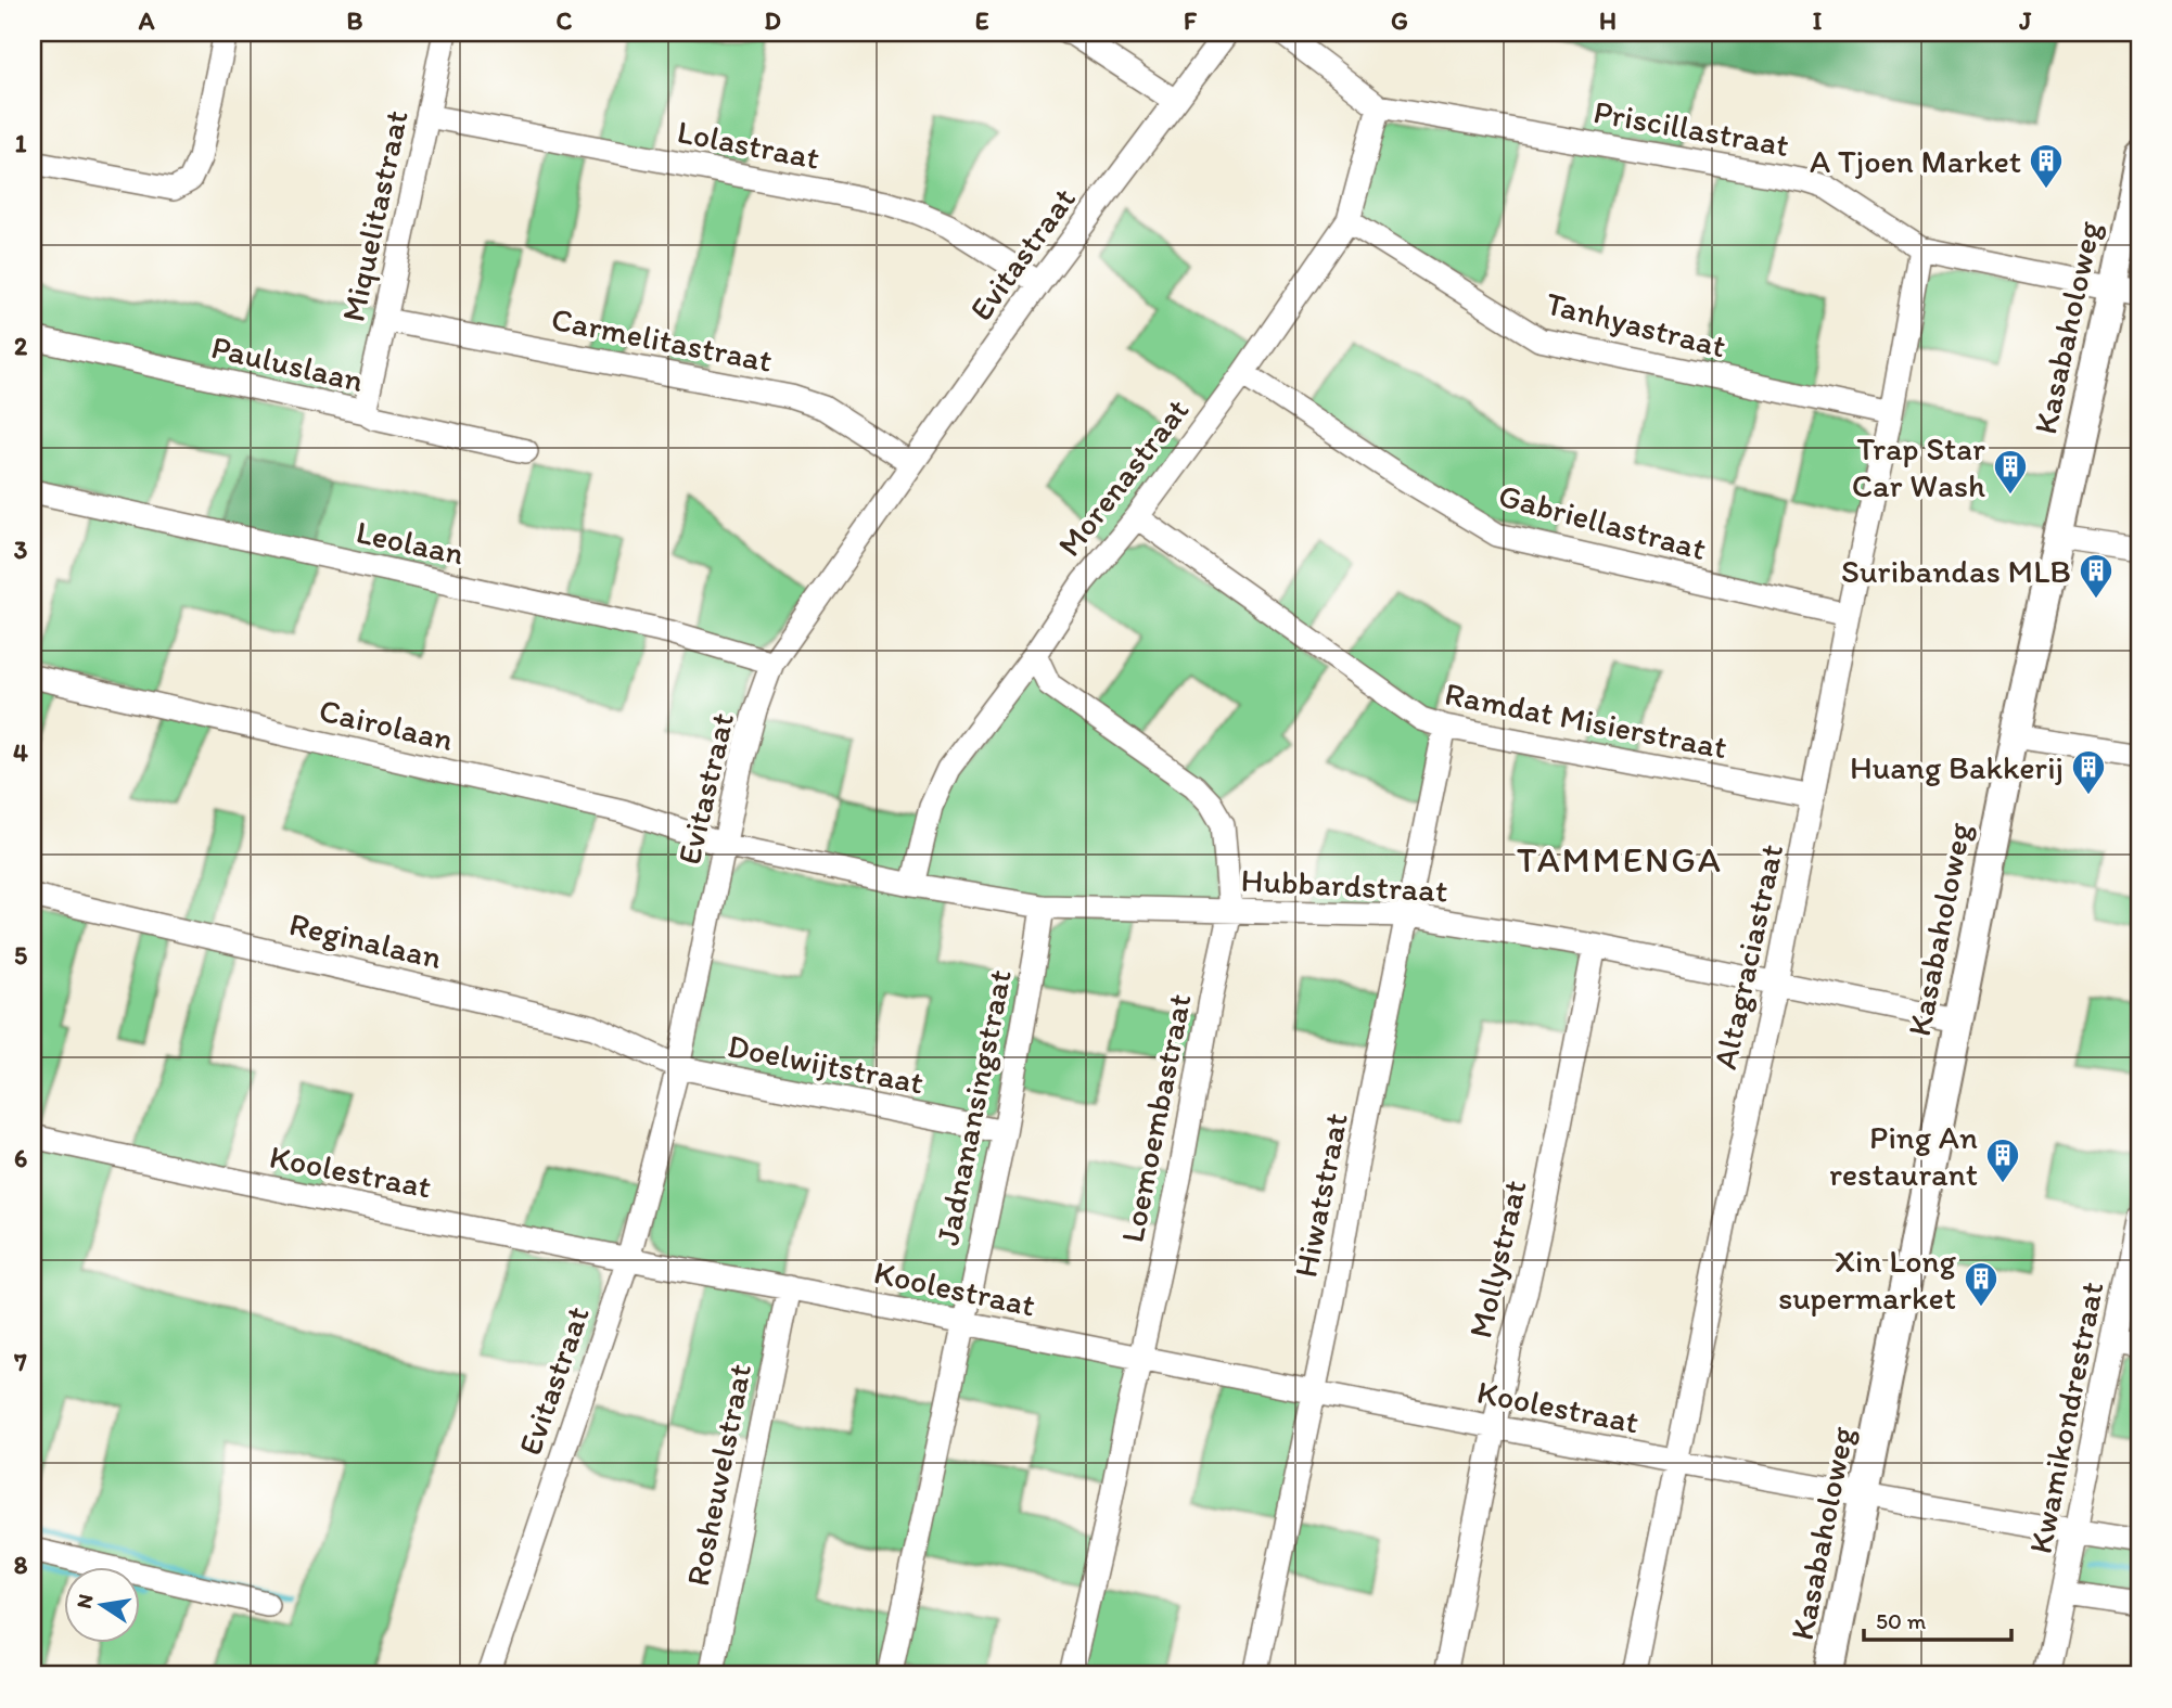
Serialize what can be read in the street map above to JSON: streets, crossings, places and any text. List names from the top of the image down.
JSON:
{
  "streets": {
    "street": [
      "Priscillastraat",
      "Lolastraat",
      "Miquelitastraat",
      "Evitastraat",
      "Tanhyastraat",
      "Kasabaholoweg",
      "Carmelitastraat",
      "Pauluslaan",
      "Morenastraat",
      "Gabriellastraat",
      "Leolaan",
      "Ramdat Misierstraat",
      "Cairolaan",
      "Hubbardstraat",
      "Reginalaan",
      "Altagraciastraat",
      "Doelwijtstraat",
      "Jadnanansingstraat",
      "Loemoembastraat",
      "Koolestraat",
      "Hiwatstraat",
      "Mollystraat",
      "Kwamikondrestraat",
      "Rosheuvelstraat"
    ]
  },
  "crossings": [
    ["Priscillastraat", "Kasabaholoweg"],
    ["Priscillastraat", "Morenastraat"],
    ["Priscillastraat", "Altagraciastraat"],
    ["Lolastraat", "Miquelitastraat"],
    ["Lolastraat", "Evitastraat"],
    ["Miquelitastraat", "Carmelitastraat"],
    ["Miquelitastraat", "Pauluslaan"],
    ["Evitastraat", "Carmelitastraat"],
    ["Evitastraat", "Leolaan"],
    ["Evitastraat", "Cairolaan"],
    ["Evitastraat", "Hubbardstraat"],
    ["Evitastraat", "Reginalaan"],
    ["Evitastraat", "Doelwijtstraat"],
    ["Evitastraat", "Koolestraat"],
    ["Tanhyastraat", "Morenastraat"],
    ["Tanhyastraat", "Altagraciastraat"],
    ["Kasabaholoweg", "Hubbardstraat"],
    ["Kasabaholoweg", "Koolestraat"],
    ["Morenastraat", "Gabriellastraat"],
    ["Morenastraat", "Ramdat Misierstraat"],
    ["Morenastraat", "Hubbardstraat"],
    ["Morenastraat", "Loemoembastraat"],
    ["Gabriellastraat", "Altagraciastraat"],
    ["Ramdat Misierstraat", "Altagraciastraat"],
    ["Ramdat Misierstraat", "Hiwatstraat"],
    ["Cairolaan", "Hubbardstraat"],
    ["Hubbardstraat", "Altagraciastraat"],
    ["Hubbardstraat", "Jadnanansingstraat"],
    ["Hubbardstraat", "Loemoembastraat"],
    ["Hubbardstraat", "Hiwatstraat"],
    ["Hubbardstraat", "Mollystraat"],
    ["Reginalaan", "Doelwijtstraat"],
    ["Altagraciastraat", "Koolestraat"],
    ["Doelwijtstraat", "Jadnanansingstraat"],
    ["Jadnanansingstraat", "Koolestraat"],
    ["Loemoembastraat", "Koolestraat"],
    ["Koolestraat", "Hiwatstraat"],
    ["Koolestraat", "Mollystraat"],
    ["Koolestraat", "Kwamikondrestraat"],
    ["Koolestraat", "Rosheuvelstraat"]
  ],
  "districts": ["TAMMENGA"],
  "places": {
    "building": [
      "A Tjoen Market",
      "Trap Star Car Wash",
      "Suribandas MLB",
      "Huang Bakkerij",
      "Ping An restaurant",
      "Xin Long supermarket"
    ]
  },
  "scale_bar": "50 m",
  "north": "left",
  "grid": {
    "columns": [
      "A",
      "B",
      "C",
      "D",
      "E",
      "F",
      "G",
      "H",
      "I",
      "J"
    ],
    "rows": [
      "1",
      "2",
      "3",
      "4",
      "5",
      "6",
      "7",
      "8"
    ]
  }
}
